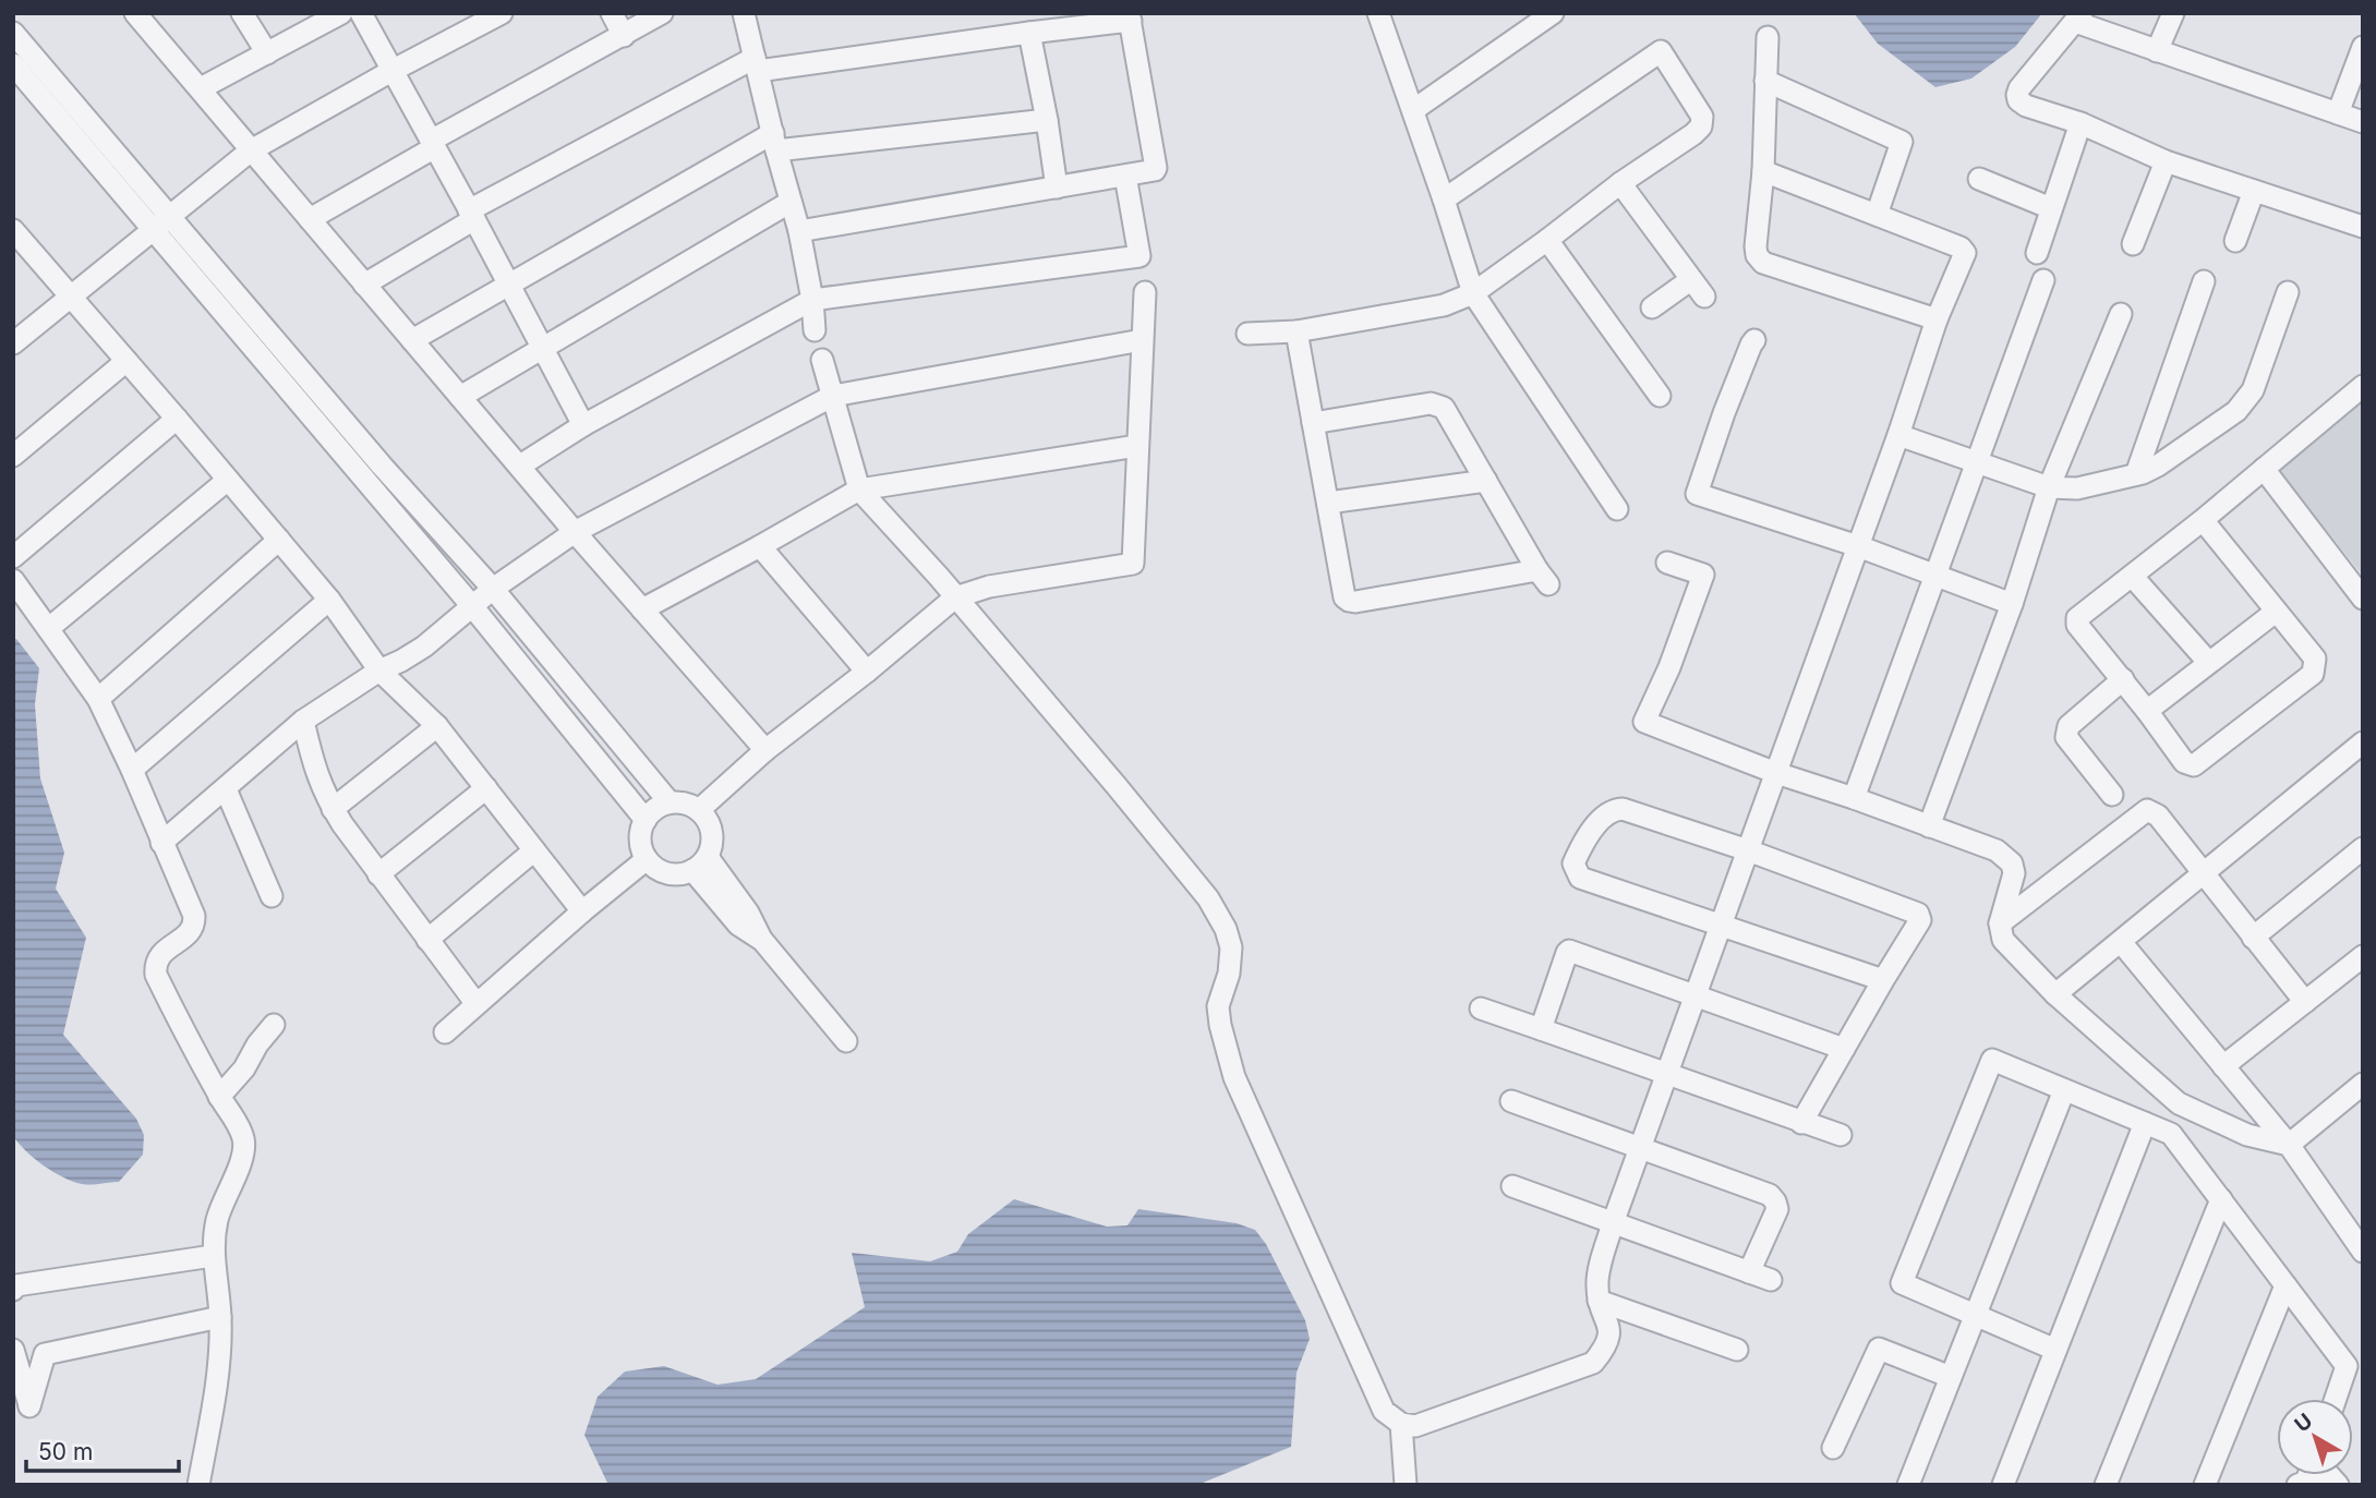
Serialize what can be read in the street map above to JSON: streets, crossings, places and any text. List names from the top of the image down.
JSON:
{
  "scale_bar": "50 m",
  "north": "top left"
}
